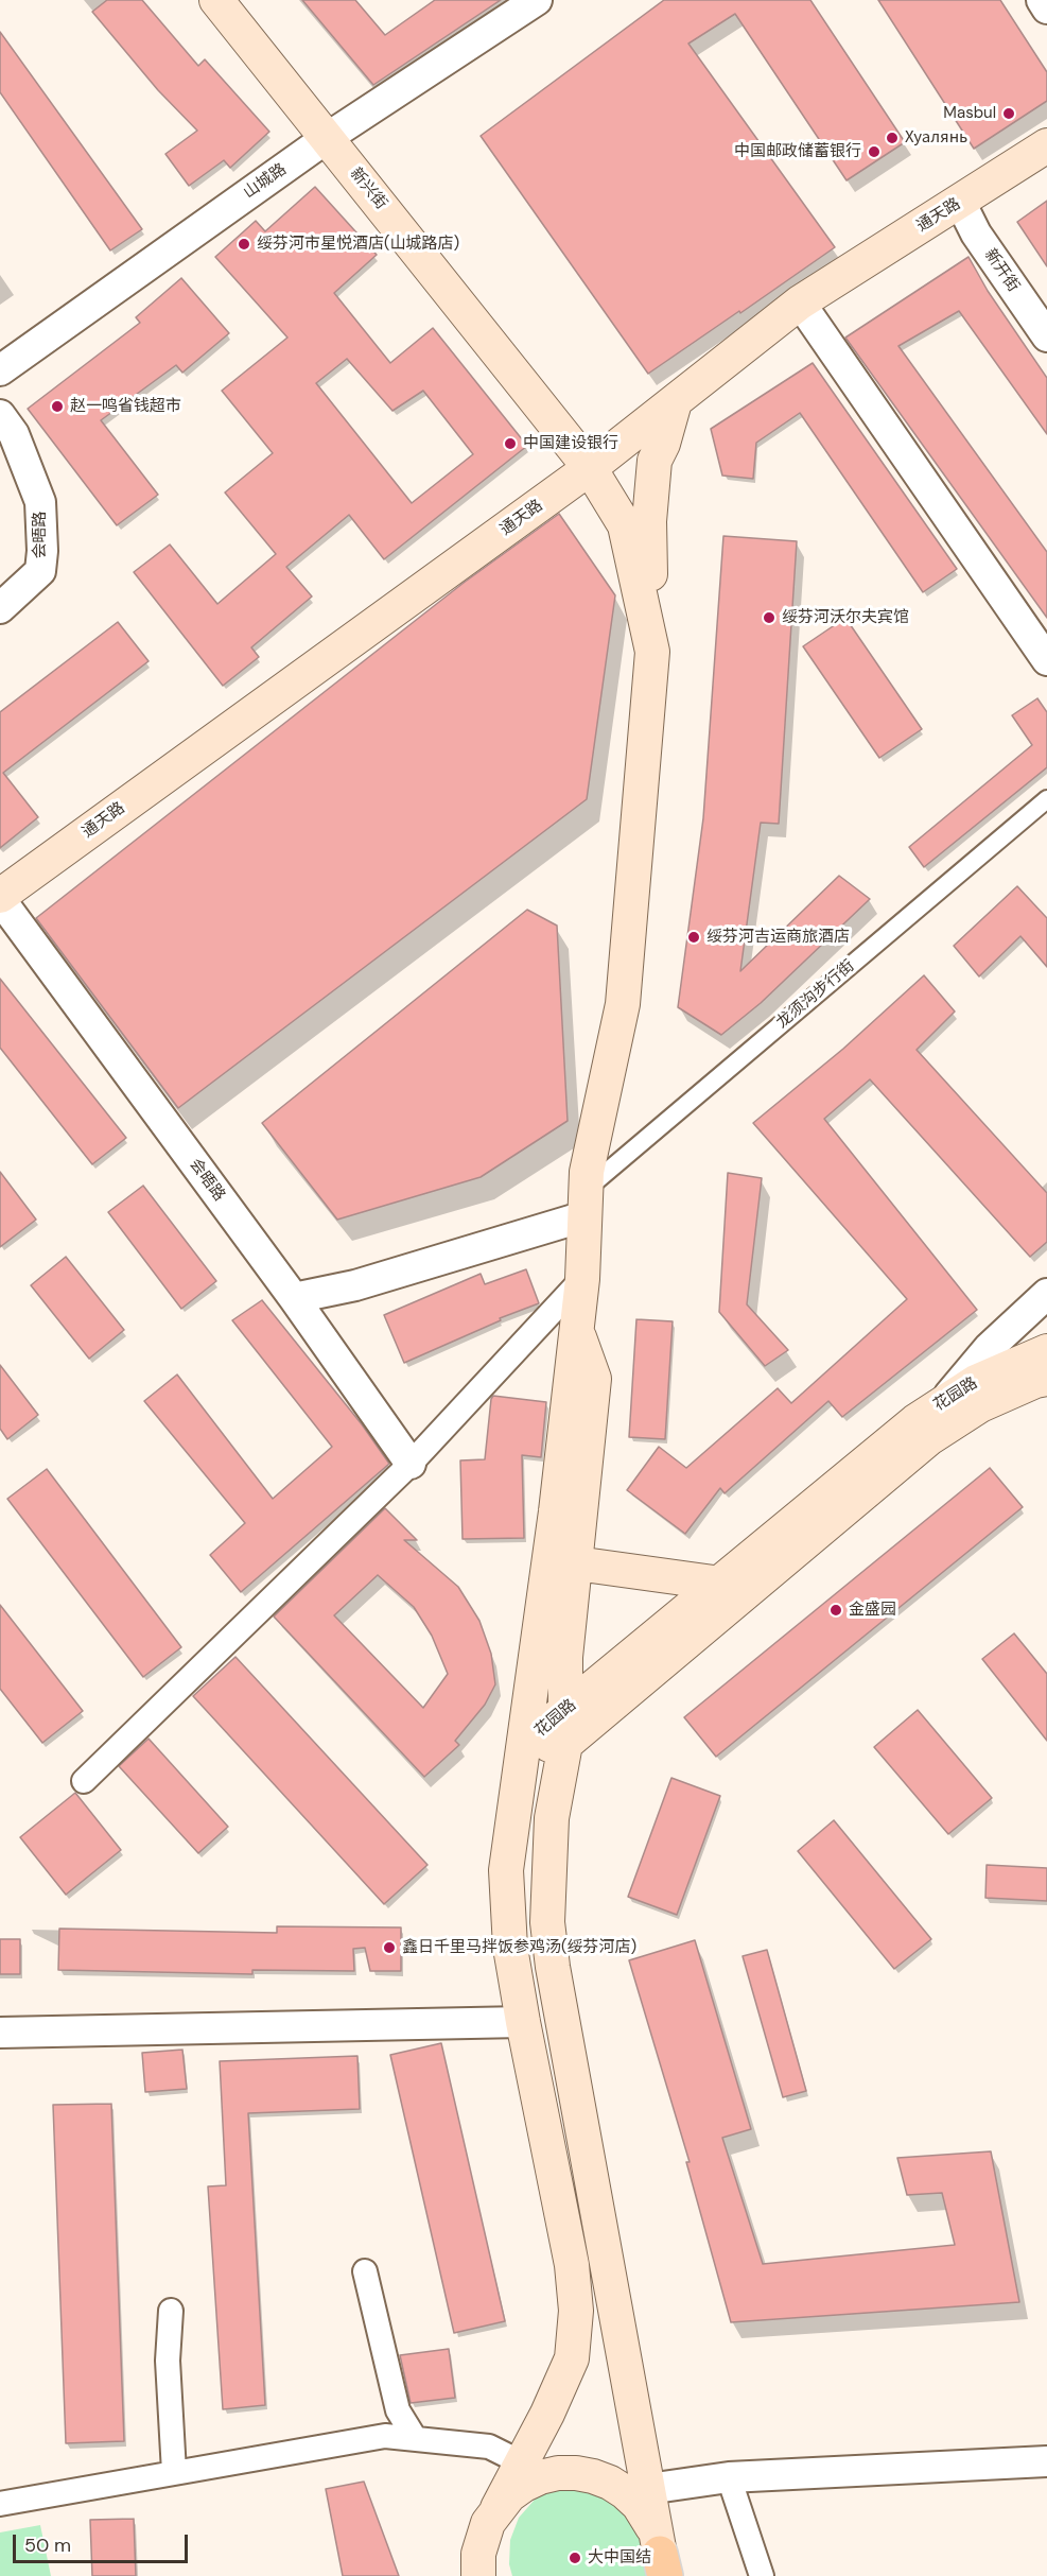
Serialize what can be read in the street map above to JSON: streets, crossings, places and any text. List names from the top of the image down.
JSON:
{
  "streets": {
    "main road": ["新兴街", "通天路", "花园路"],
    "street": [
      "山城路",
      "新开街",
      "会晤路",
      "龙须沟步行街"
    ]
  },
  "crossings": [
    ["山城路", "新兴街"],
    ["新兴街", "通天路"],
    ["通天路", "新开街"],
    ["通天路", "会晤路"]
  ],
  "places": [
    "Masbul",
    "Хуалянь",
    "中国邮政储蓄银行",
    "绥芬河市星悦酒店(山城路店)",
    "赵一鸣省钱超市",
    "中国建设银行",
    "绥芬河沃尔夫宾馆",
    "绥芬河吉运商旅酒店",
    "金盛园",
    "鑫日千里马拌饭参鸡汤(绥芬河店)",
    "大中国结"
  ],
  "scale_bar": "50 m"
}
